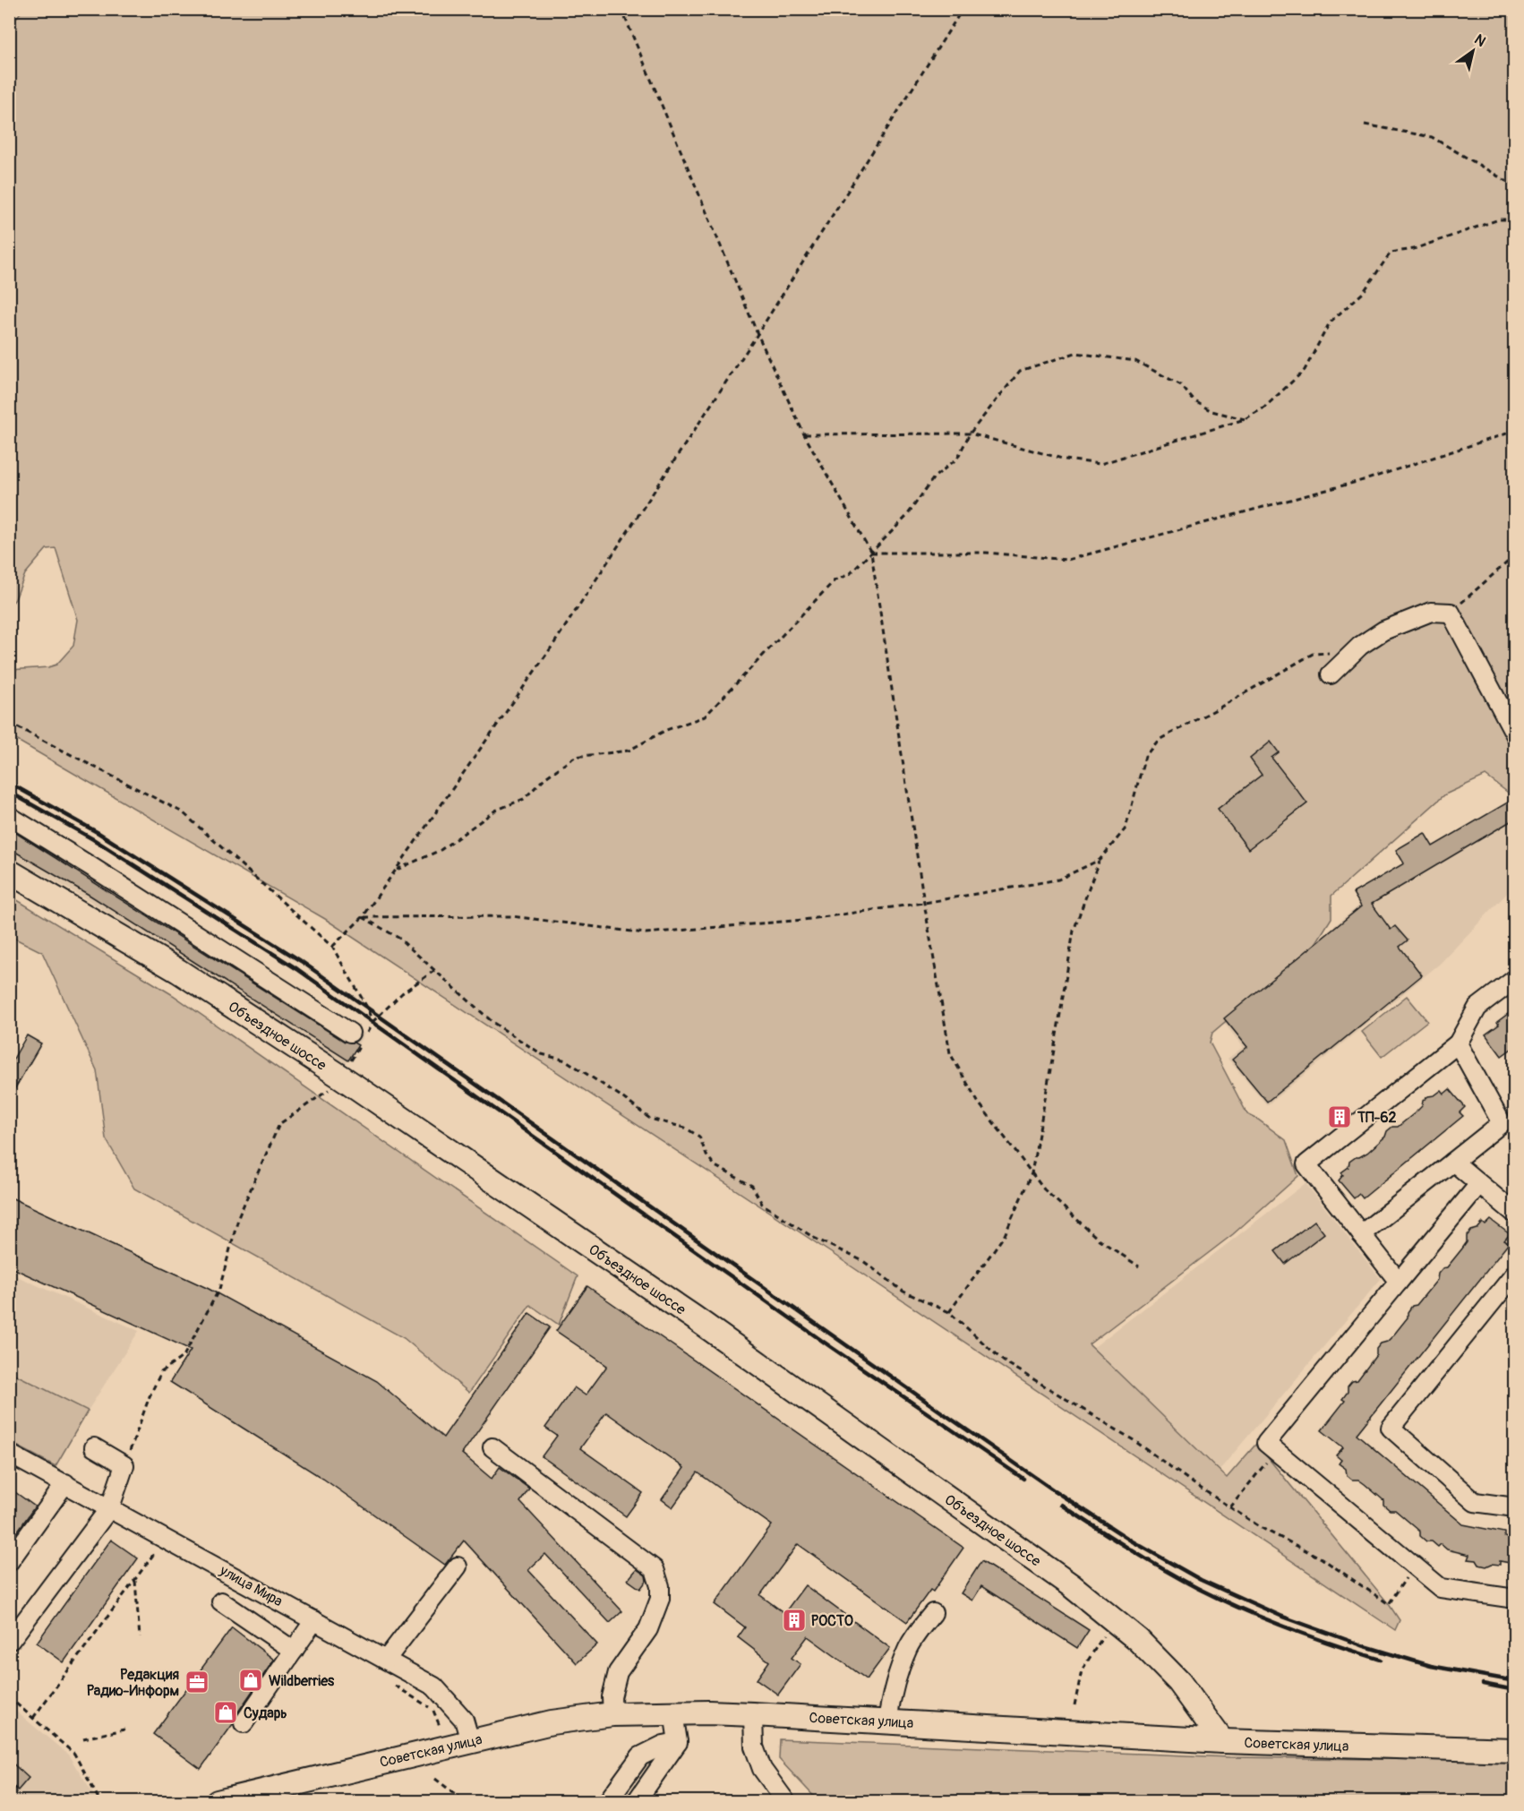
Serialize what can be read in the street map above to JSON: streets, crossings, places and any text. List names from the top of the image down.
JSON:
{
  "streets": {
    "main road": ["Объездное шоссе", "Советская улица"],
    "street": ["улица Мира"]
  },
  "crossings": [
    ["Объездное шоссе", "Советская улица"],
    ["улица Мира", "Советская улица"]
  ],
  "places": {
    "building": ["ТП-62", "РОСТО"],
    "shop": ["Wildberries", "Сударь"],
    "office": ["Редакция Радио-Информ"]
  },
  "north": "top right"
}
